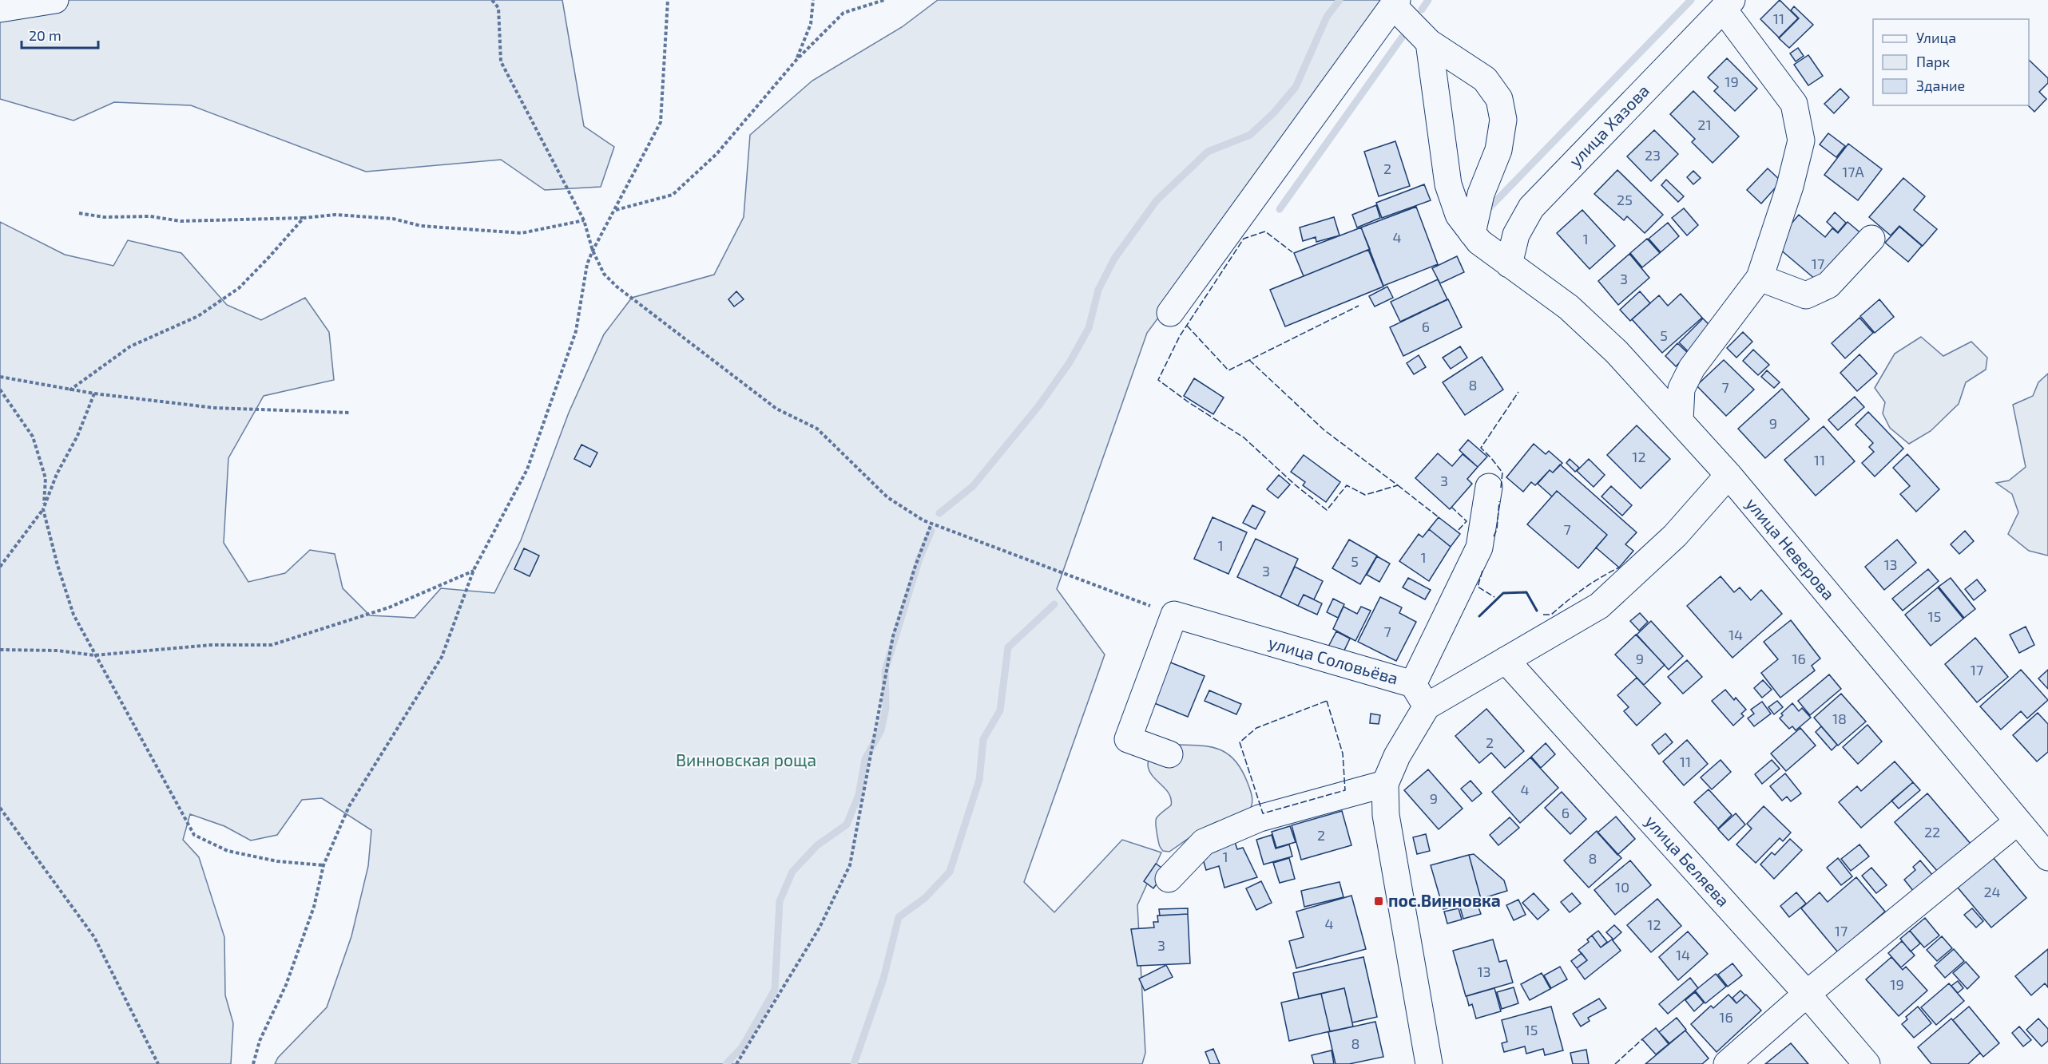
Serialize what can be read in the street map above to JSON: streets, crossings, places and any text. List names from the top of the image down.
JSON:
{
  "streets": {
    "street": [
      "улица Хазова",
      "улица Неверова",
      "улица Соловьёва",
      "улица Беляева"
    ]
  },
  "crossings": [
    ["улица Хазова", "улица Неверова"]
  ],
  "parks": ["Винновская роща"],
  "places": {
    "transit": ["пос.Винновка"]
  },
  "house_numbers": [
    "11",
    "19",
    "21",
    "23",
    "2",
    "17А",
    "25",
    "4",
    "1",
    "17",
    "3",
    "6",
    "5",
    "8",
    "7",
    "9",
    "12",
    "11",
    "3",
    "7",
    "1",
    "1",
    "5",
    "13",
    "3",
    "15",
    "7",
    "14",
    "9",
    "16",
    "17",
    "18",
    "2",
    "11",
    "4",
    "9",
    "6",
    "22",
    "2",
    "1",
    "8",
    "10",
    "24",
    "4",
    "12",
    "17",
    "3",
    "14",
    "13",
    "19",
    "16",
    "15",
    "8"
  ],
  "legend": ["Улица", "Парк", "Здание"],
  "scale_bar": "20 m"
}
